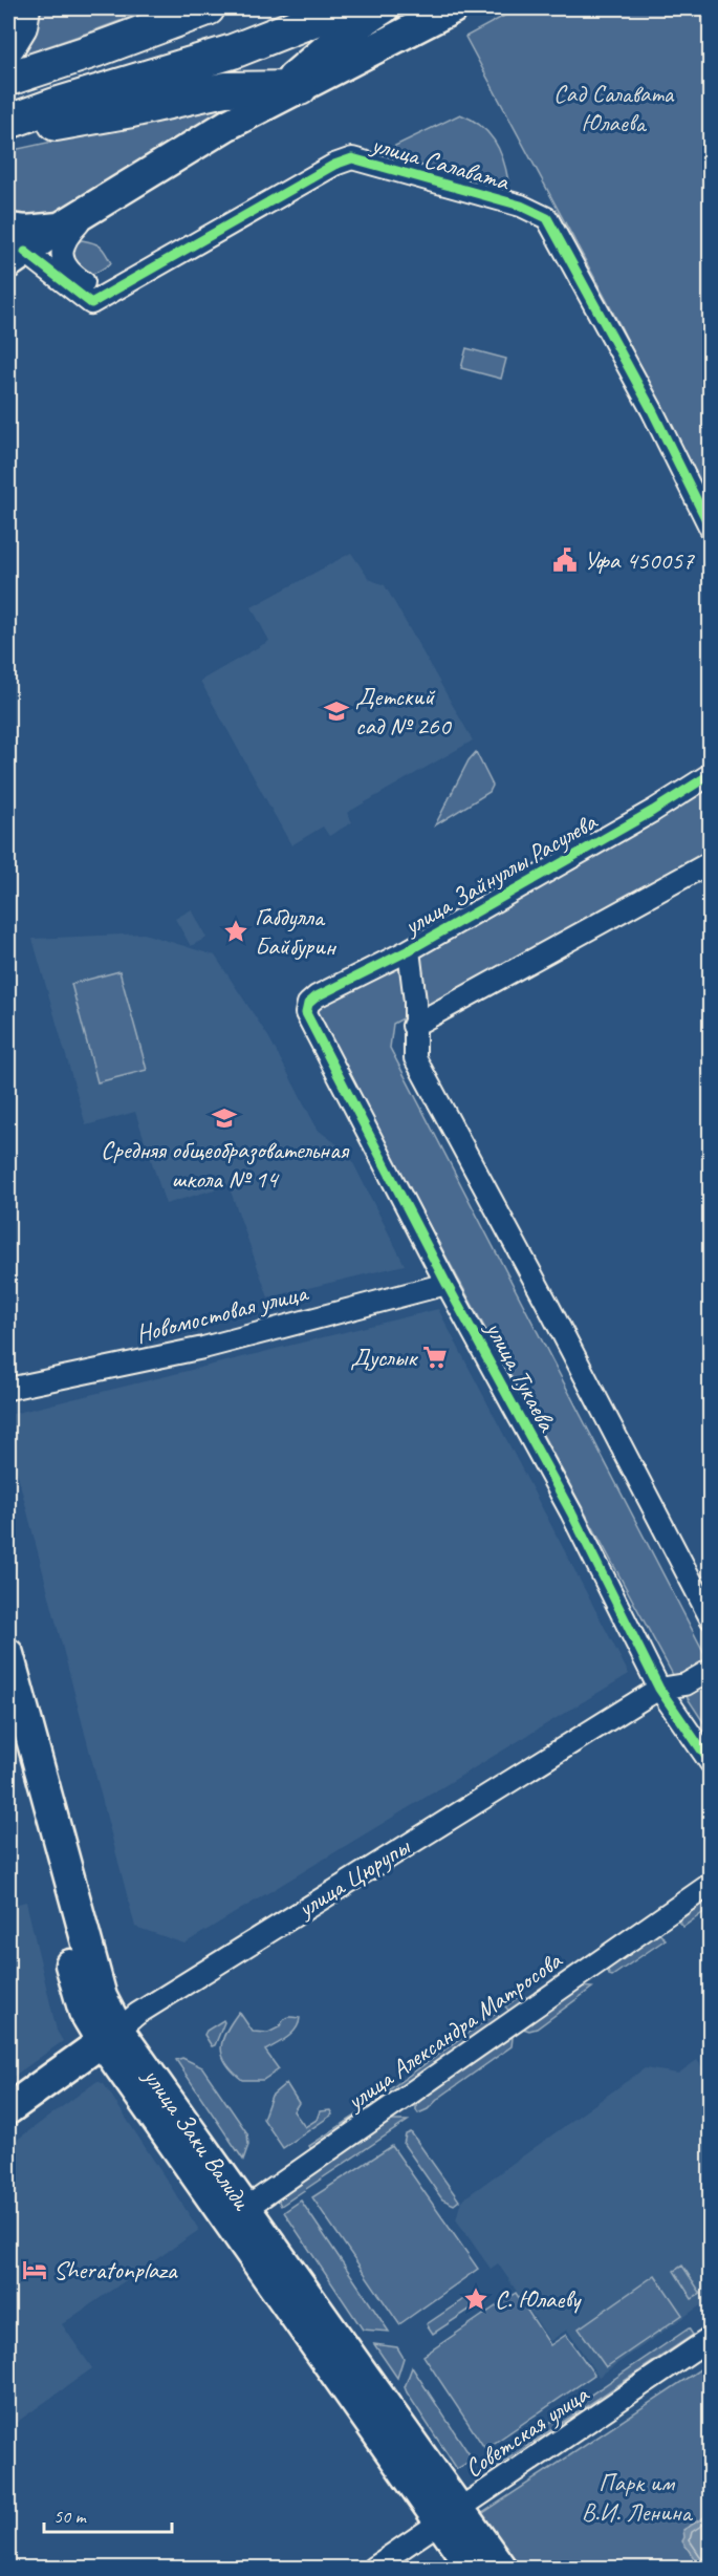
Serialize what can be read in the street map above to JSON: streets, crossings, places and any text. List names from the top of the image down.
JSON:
{
  "streets": {
    "main road": ["улица Цюрупы", "улица Заки Валиди"],
    "street": [
      "улица Салавата",
      "улица Зайнуллы Расулева",
      "Новомостовая улица",
      "улица Тукаева",
      "улица Александра Матросова",
      "Советская улица"
    ]
  },
  "crossings": [
    ["улица Зайнуллы Расулева", "улица Тукаева"],
    ["Новомостовая улица", "улица Тукаева"],
    ["улица Тукаева", "улица Цюрупы"],
    ["улица Цюрупы", "улица Заки Валиди"],
    ["улица Александра Матросова", "улица Заки Валиди"],
    ["улица Заки Валиди", "Советская улица"]
  ],
  "parks": ["Сад Салавата Юлаева", "Парк им В.И. Ленина"],
  "places": {
    "public building": ["Уфа 450057"],
    "school or university": ["Детский сад № 260", "Средняя общеобразовательная школа № 14"],
    "place": ["Габдулла Байбурин", "С. Юлаеву"],
    "supermarket": ["Дуслык"],
    "hotel": ["Sheratonplaza"]
  },
  "scale_bar": "50 m"
}
